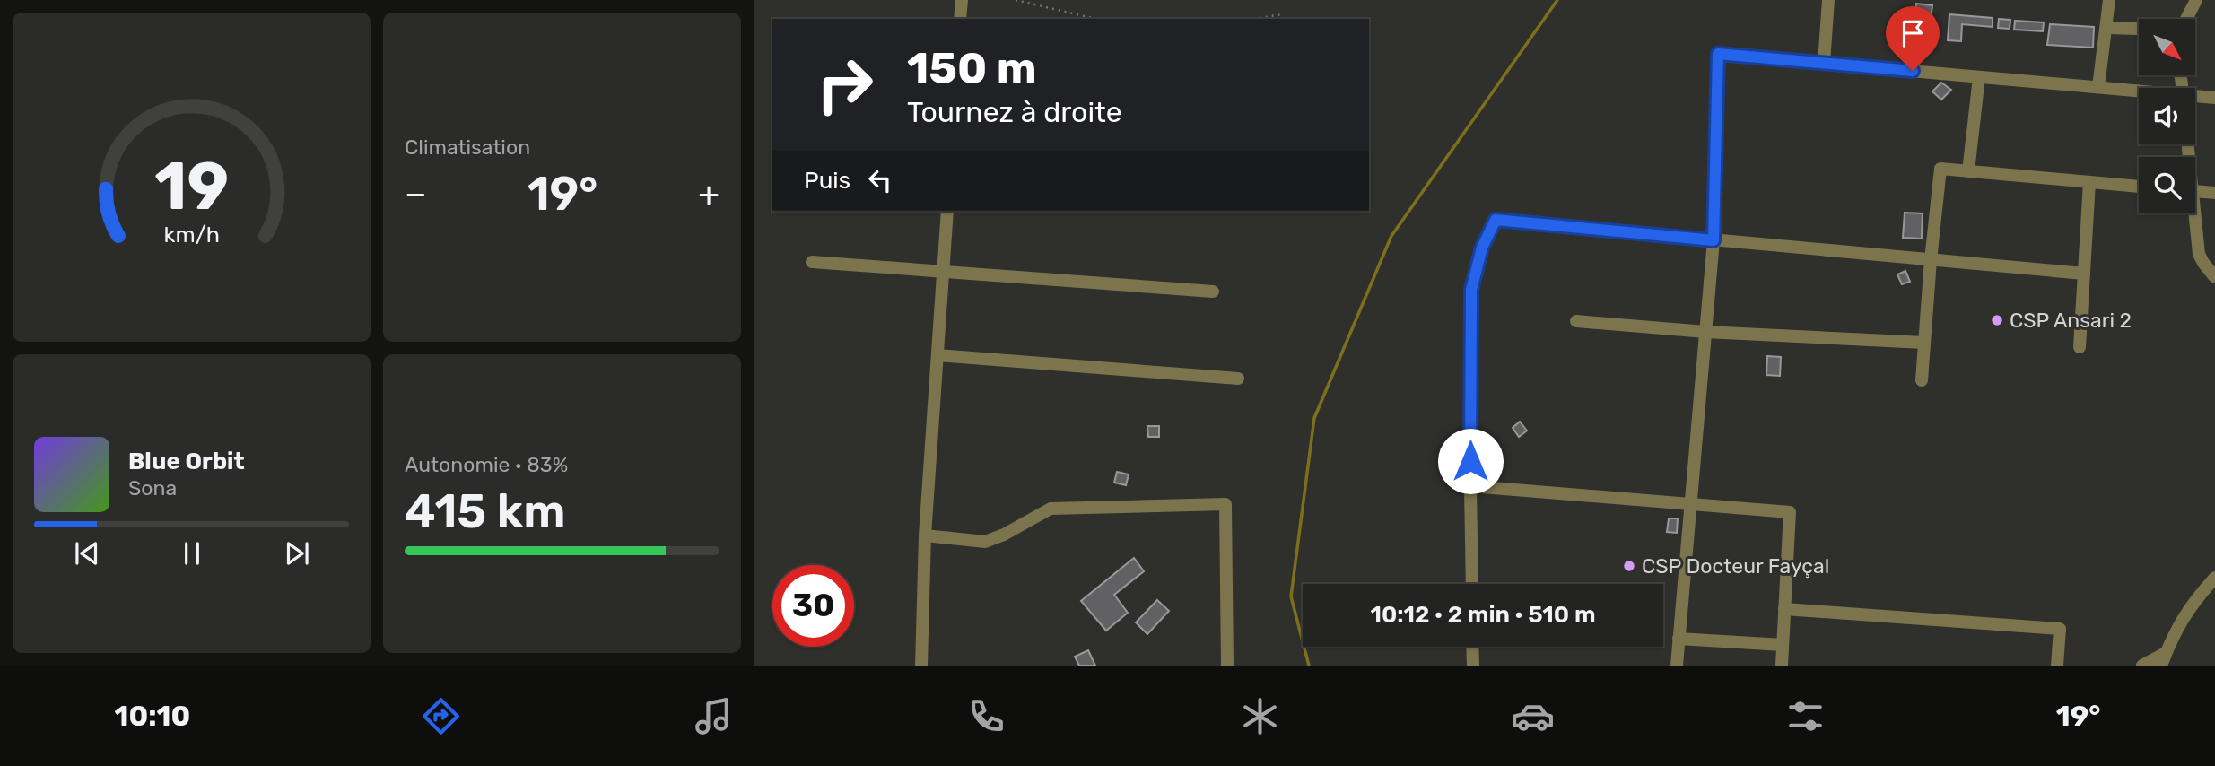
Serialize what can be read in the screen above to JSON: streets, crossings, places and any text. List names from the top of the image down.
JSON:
{
  "places": ["CSP Ansari 2", "CSP Docteur Fayçal"],
  "north": "bottom right",
  "page": {
    "tile": [
      "Climatisation",
      ["Autonomie · 83%", "415 km"]
    ],
    "turn": ["150 m", "Tournez à droite"],
    "then": "Puis",
    "heat": ["−", "19°", "+"],
    "song": ["Blue Orbit", "Sona"],
    "limit": "30",
    "trip": "10:12 · 2 min · 510 m",
    "tabs": ["10:10", "19°"],
    "gauge": ["19", "km/h"]
  }
}
